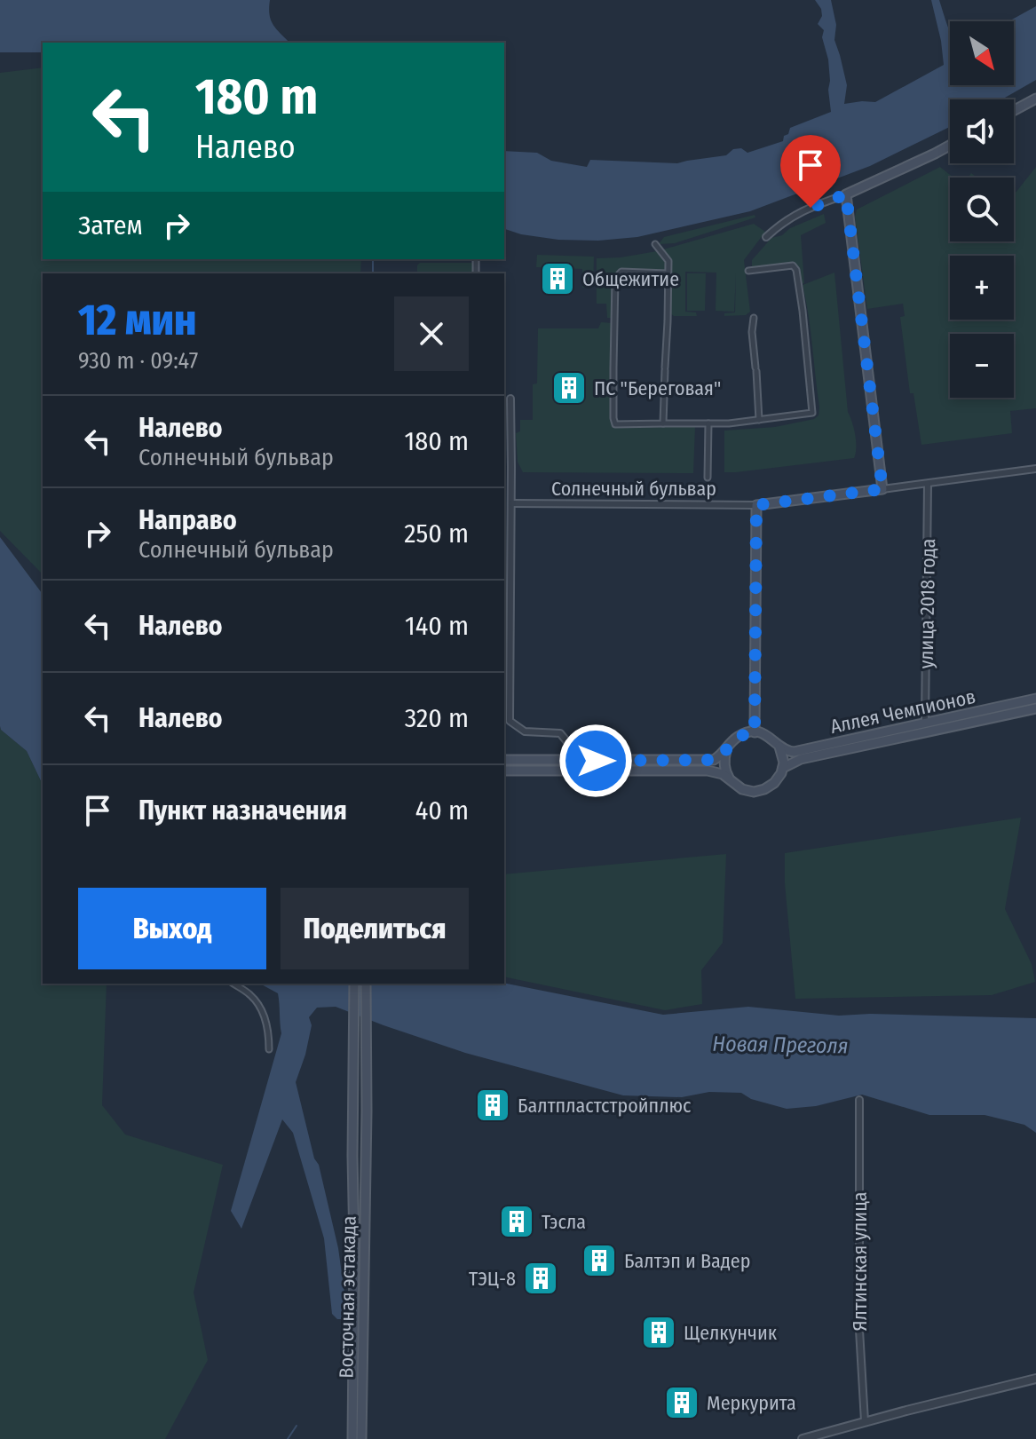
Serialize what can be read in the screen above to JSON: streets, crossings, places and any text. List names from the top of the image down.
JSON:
{
  "streets": {
    "main road": ["Солнечный бульвар", "Аллея Чемпионов", "Восточная эстакада"],
    "street": ["улица 2018 года", "Ялтинская улица"]
  },
  "crossings": [
    ["Солнечный бульвар", "улица 2018 года"],
    ["улица 2018 года", "Аллея Чемпионов"]
  ],
  "water": ["Новая Преголя"],
  "places": {
    "building": [
      "Общежитие",
      "ПС \"Береговая\"",
      "Балтпластстройплюс",
      "Тэсла",
      "Балтэп и Вадер",
      "ТЭЦ-8",
      "Щелкунчик",
      "Меркурита"
    ]
  },
  "north": "bottom right",
  "page": {
    "map_buttons": ["+", "−"],
    "turn": ["180 m", "Налево"],
    "then": "Затем",
    "heading": ["12 мин", "930 m · 09:47"],
    "list": [
      {
        "name": "Налево",
        "note": "Солнечный бульвар",
        "value": "180 m"
      },
      {
        "name": "Направо",
        "note": "Солнечный бульвар",
        "value": "250 m"
      },
      {
        "name": "Налево",
        "value": "140 m"
      },
      {
        "name": "Налево",
        "value": "320 m"
      },
      {
        "name": "Пункт назначения",
        "value": "40 m"
      }
    ],
    "buttons": ["Выход", "Поделиться"]
  }
}
